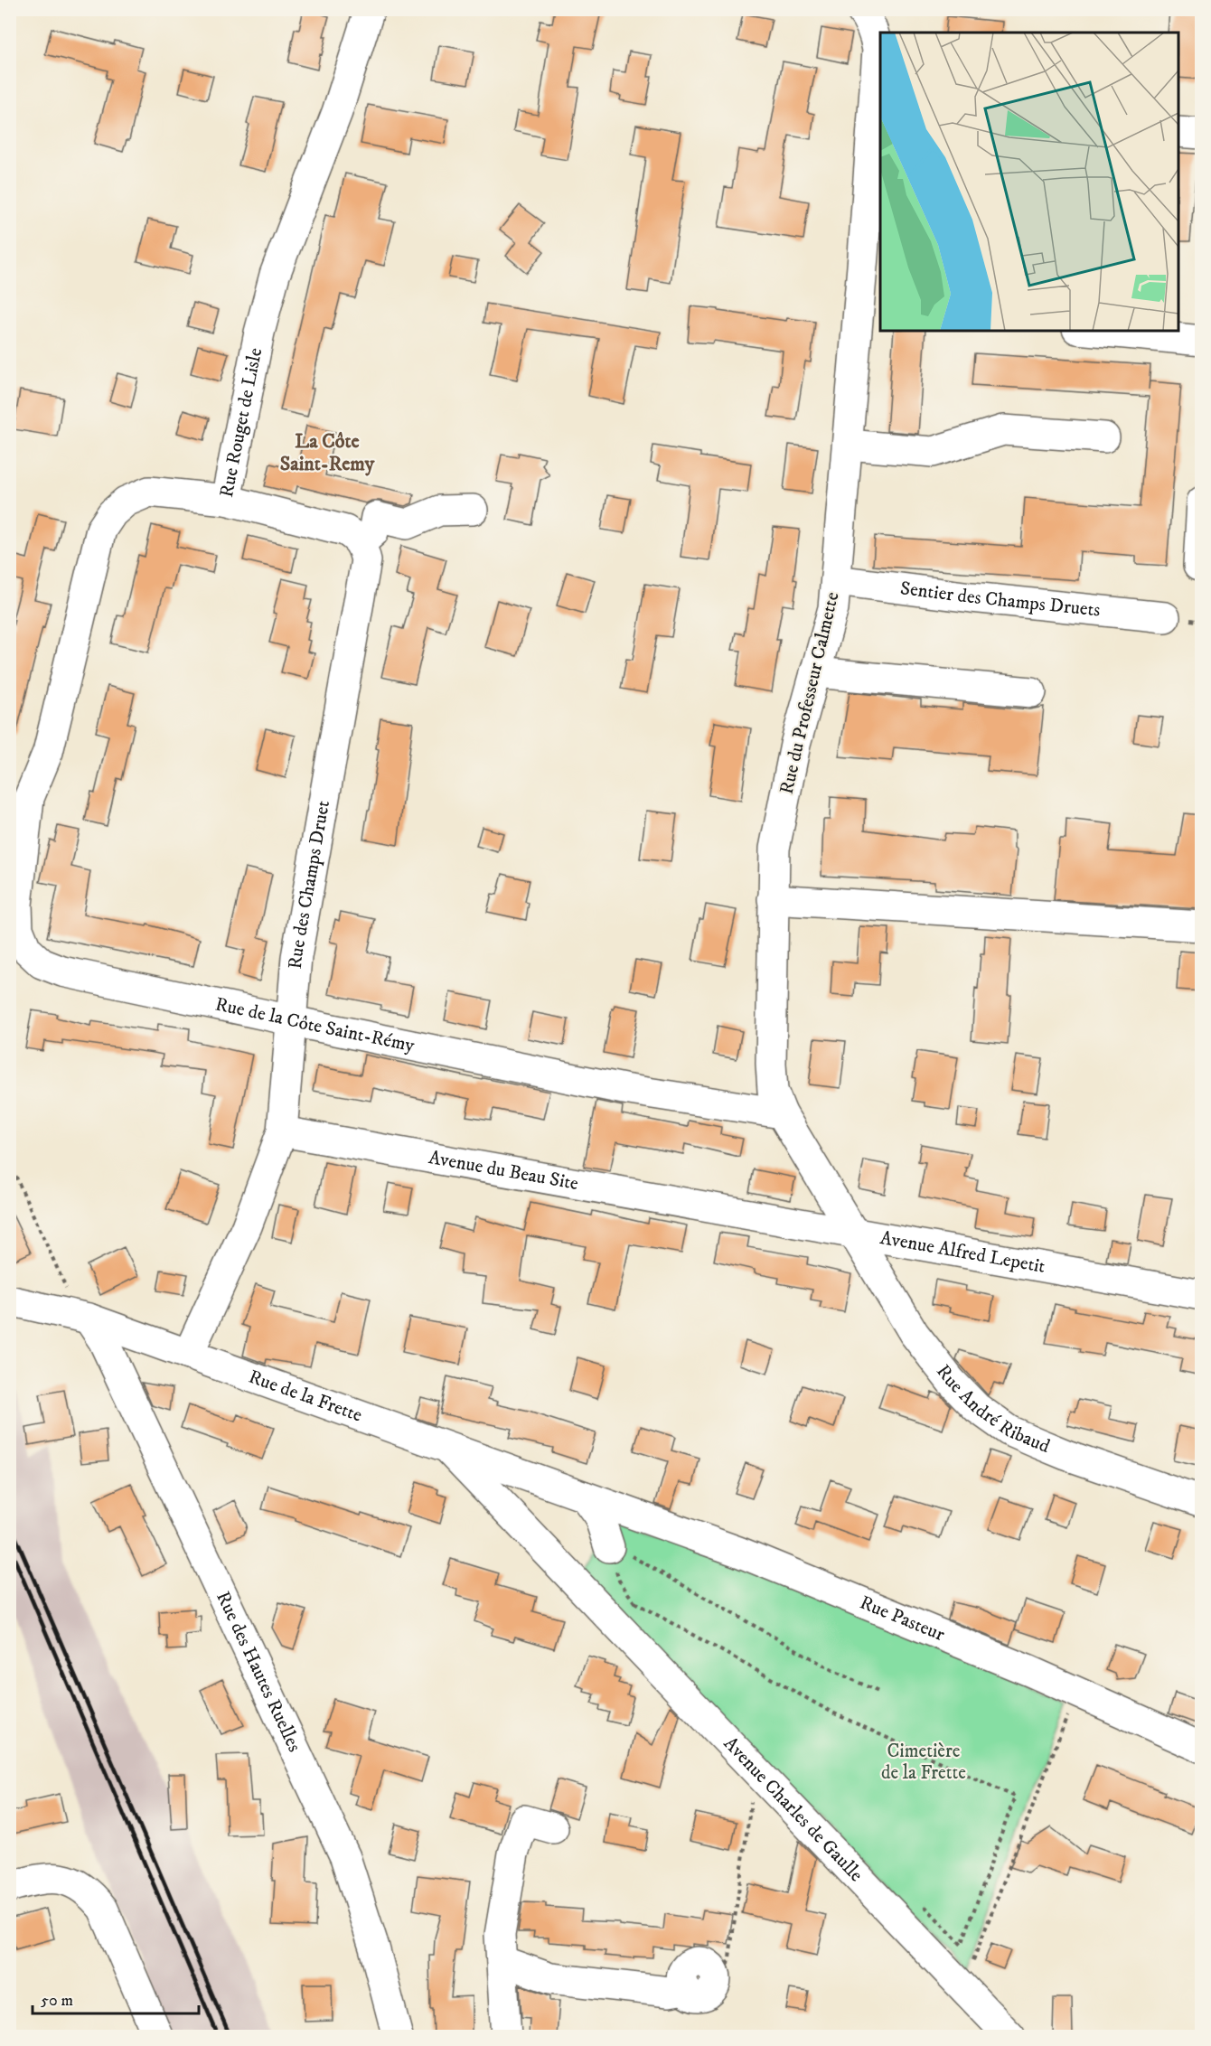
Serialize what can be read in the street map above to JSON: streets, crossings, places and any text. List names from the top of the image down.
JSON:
{
  "streets": {
    "street": [
      "Rue Rouget de Lisle",
      "Sentier des Champs Druets",
      "Rue du Professeur Calmette",
      "Rue des Champs Druet",
      "Rue de la Côte Saint-Rémy",
      "Avenue du Beau Site",
      "Avenue Alfred Lepetit",
      "Rue de la Frette",
      "Rue André Ribaud",
      "Rue Pasteur",
      "Rue des Hautes Ruelles",
      "Avenue Charles de Gaulle"
    ]
  },
  "crossings": [
    ["Rue Rouget de Lisle", "Rue de la Côte Saint-Rémy"],
    ["Sentier des Champs Druets", "Rue du Professeur Calmette"],
    ["Rue du Professeur Calmette", "Rue de la Côte Saint-Rémy"],
    ["Rue du Professeur Calmette", "Avenue Alfred Lepetit"],
    ["Rue du Professeur Calmette", "Rue André Ribaud"],
    ["Rue des Champs Druet", "Rue de la Côte Saint-Rémy"],
    ["Rue des Champs Druet", "Avenue du Beau Site"],
    ["Rue des Champs Druet", "Rue de la Frette"],
    ["Avenue du Beau Site", "Avenue Alfred Lepetit"],
    ["Avenue Alfred Lepetit", "Rue André Ribaud"],
    ["Rue de la Frette", "Rue Pasteur"],
    ["Rue de la Frette", "Rue des Hautes Ruelles"],
    ["Rue de la Frette", "Avenue Charles de Gaulle"]
  ],
  "districts": ["La Côte Saint-Remy"],
  "parks": ["Cimetière de la Frette"],
  "scale_bar": "50 m"
}
